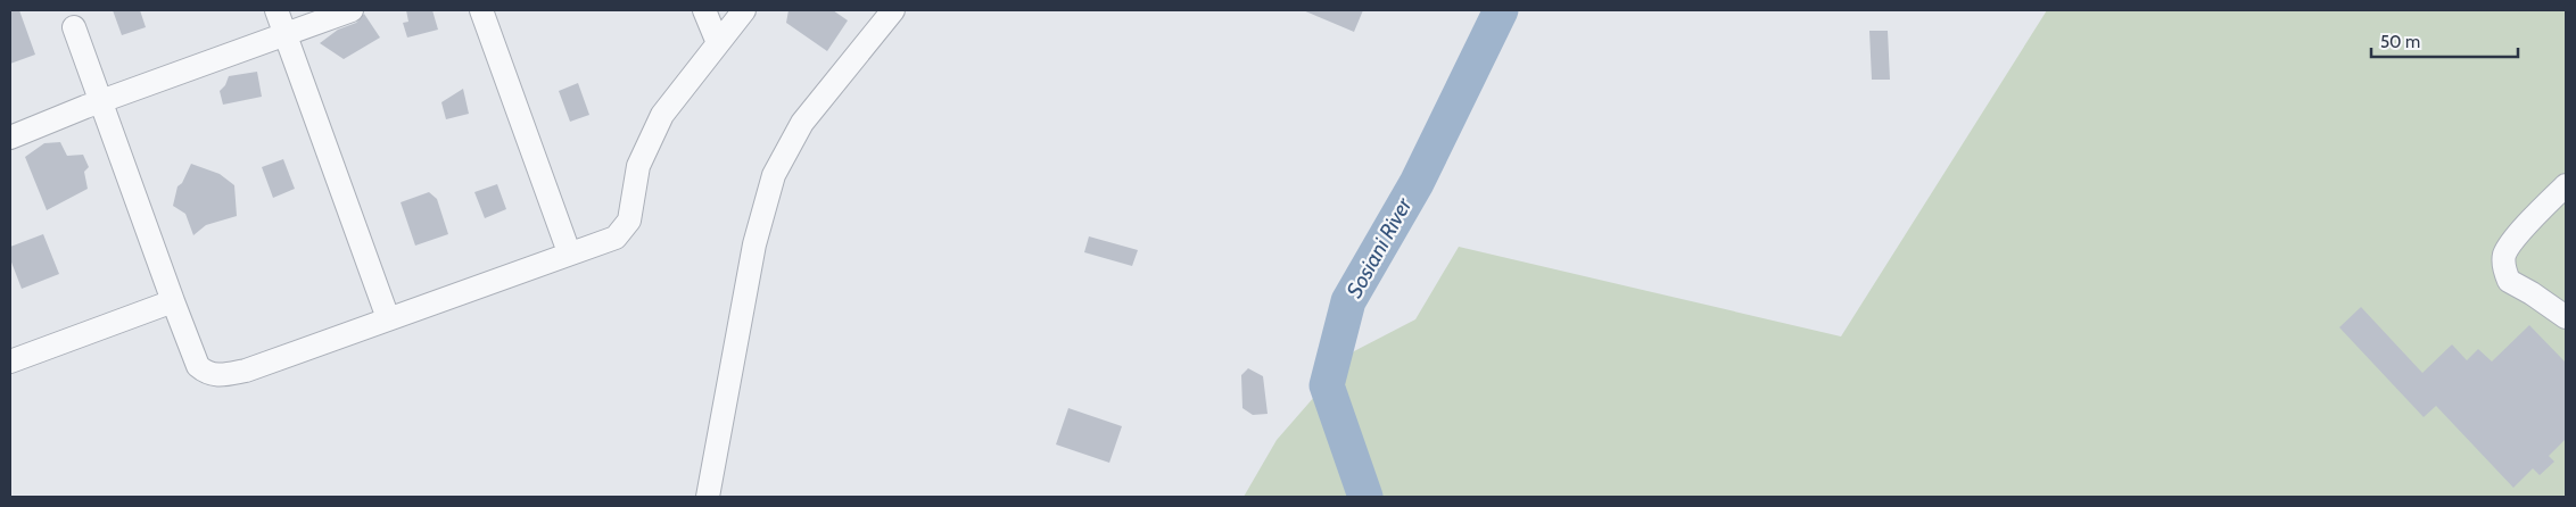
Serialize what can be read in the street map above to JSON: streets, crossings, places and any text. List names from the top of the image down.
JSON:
{
  "water": ["Sosiani River"],
  "scale_bar": "50 m"
}
